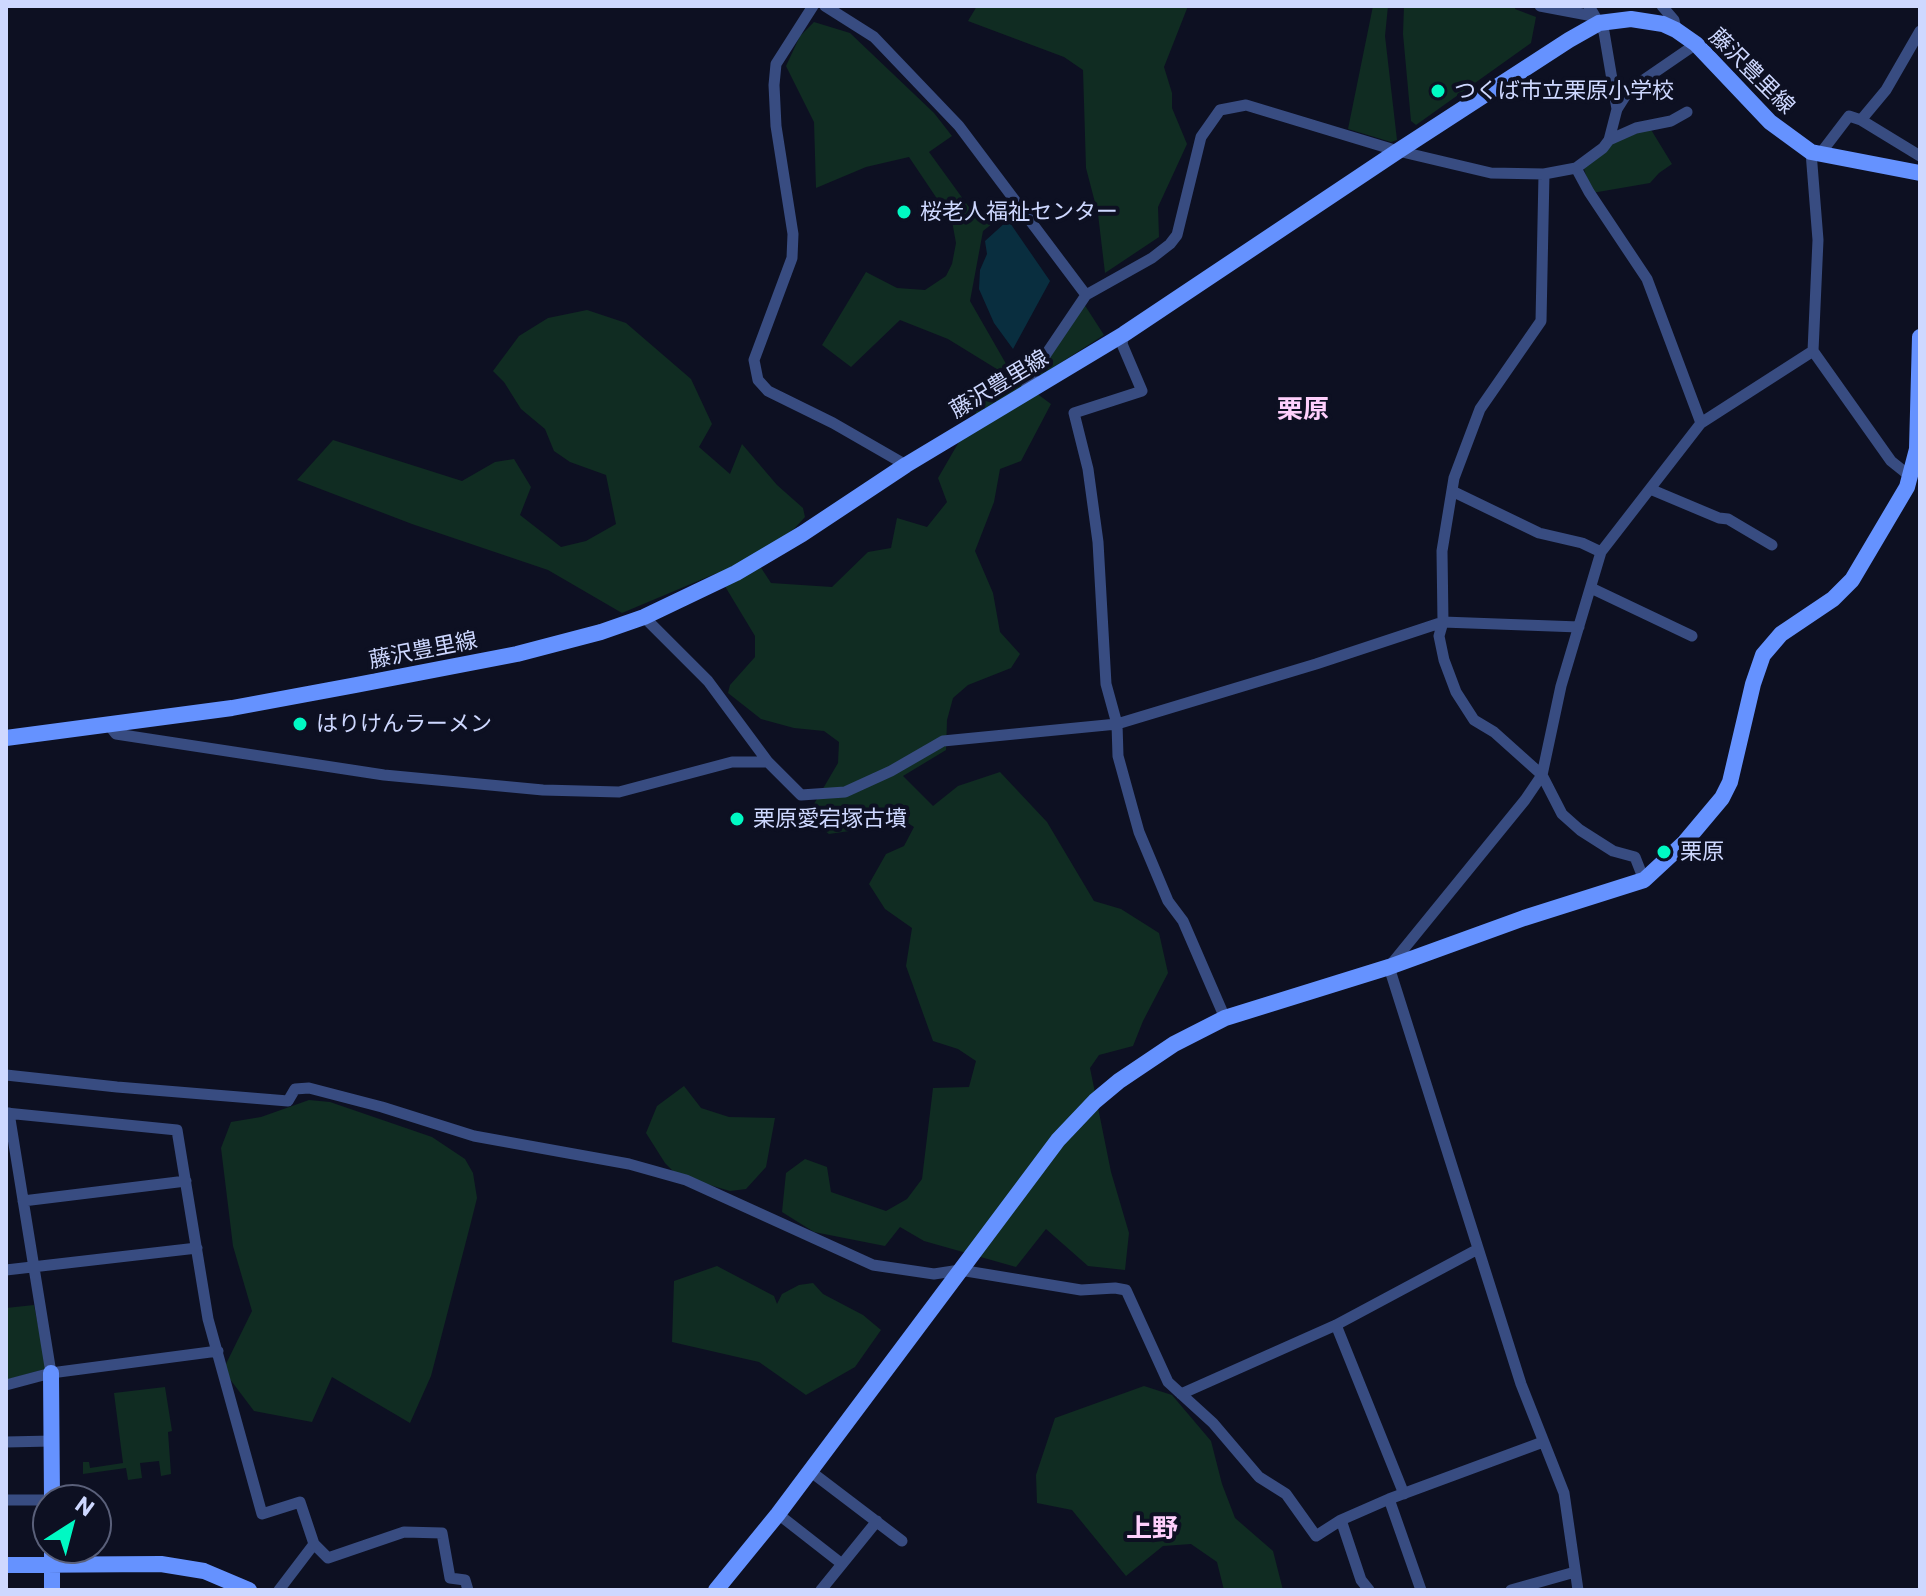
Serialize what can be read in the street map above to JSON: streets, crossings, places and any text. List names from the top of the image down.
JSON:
{
  "streets": {
    "street": ["藤沢豊里線"]
  },
  "districts": ["栗原", "上野"],
  "places": [
    "つくば市立栗原小学校",
    "桜老人福祉センター",
    "はりけんラーメン",
    "栗原愛宕塚古墳",
    "栗原"
  ],
  "north": "top right"
}
